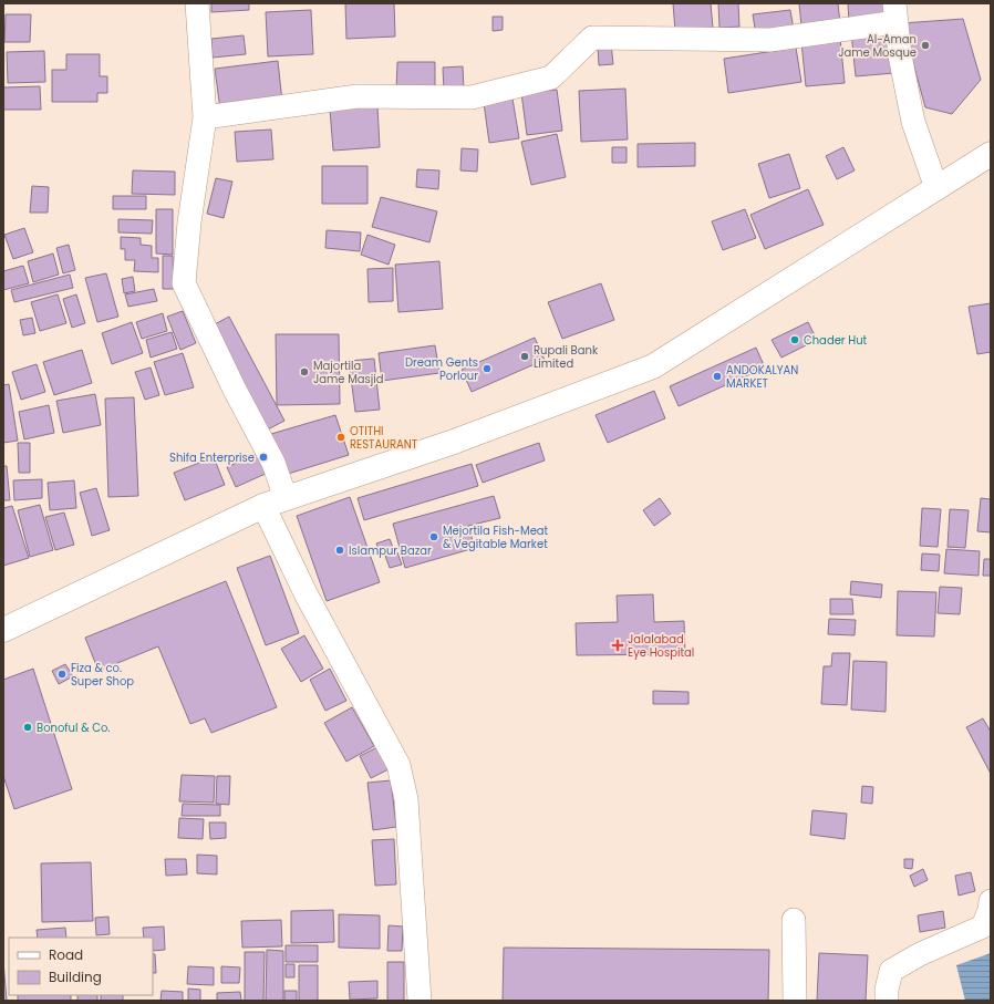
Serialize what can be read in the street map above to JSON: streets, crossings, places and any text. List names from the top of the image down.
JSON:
{
  "places": {
    "other": [
      "Al-Aman Jame Mosque",
      "Chader Hut",
      "Rupali Bank Limited",
      "Dream Gents Porlour",
      "Majortila Jame Masjid",
      "ANDOKALYAN MARKET",
      "OTITHI RESTAURANT",
      "Shifa Enterprise",
      "Mejortila Fish-Meat & Vegitable Market",
      "Islampur Bazar",
      "Fiza & co. Super Shop",
      "Bonoful & Co."
    ],
    "health": ["Jalalabad Eye Hospital"]
  },
  "legend": ["Road", "Building"]
}
